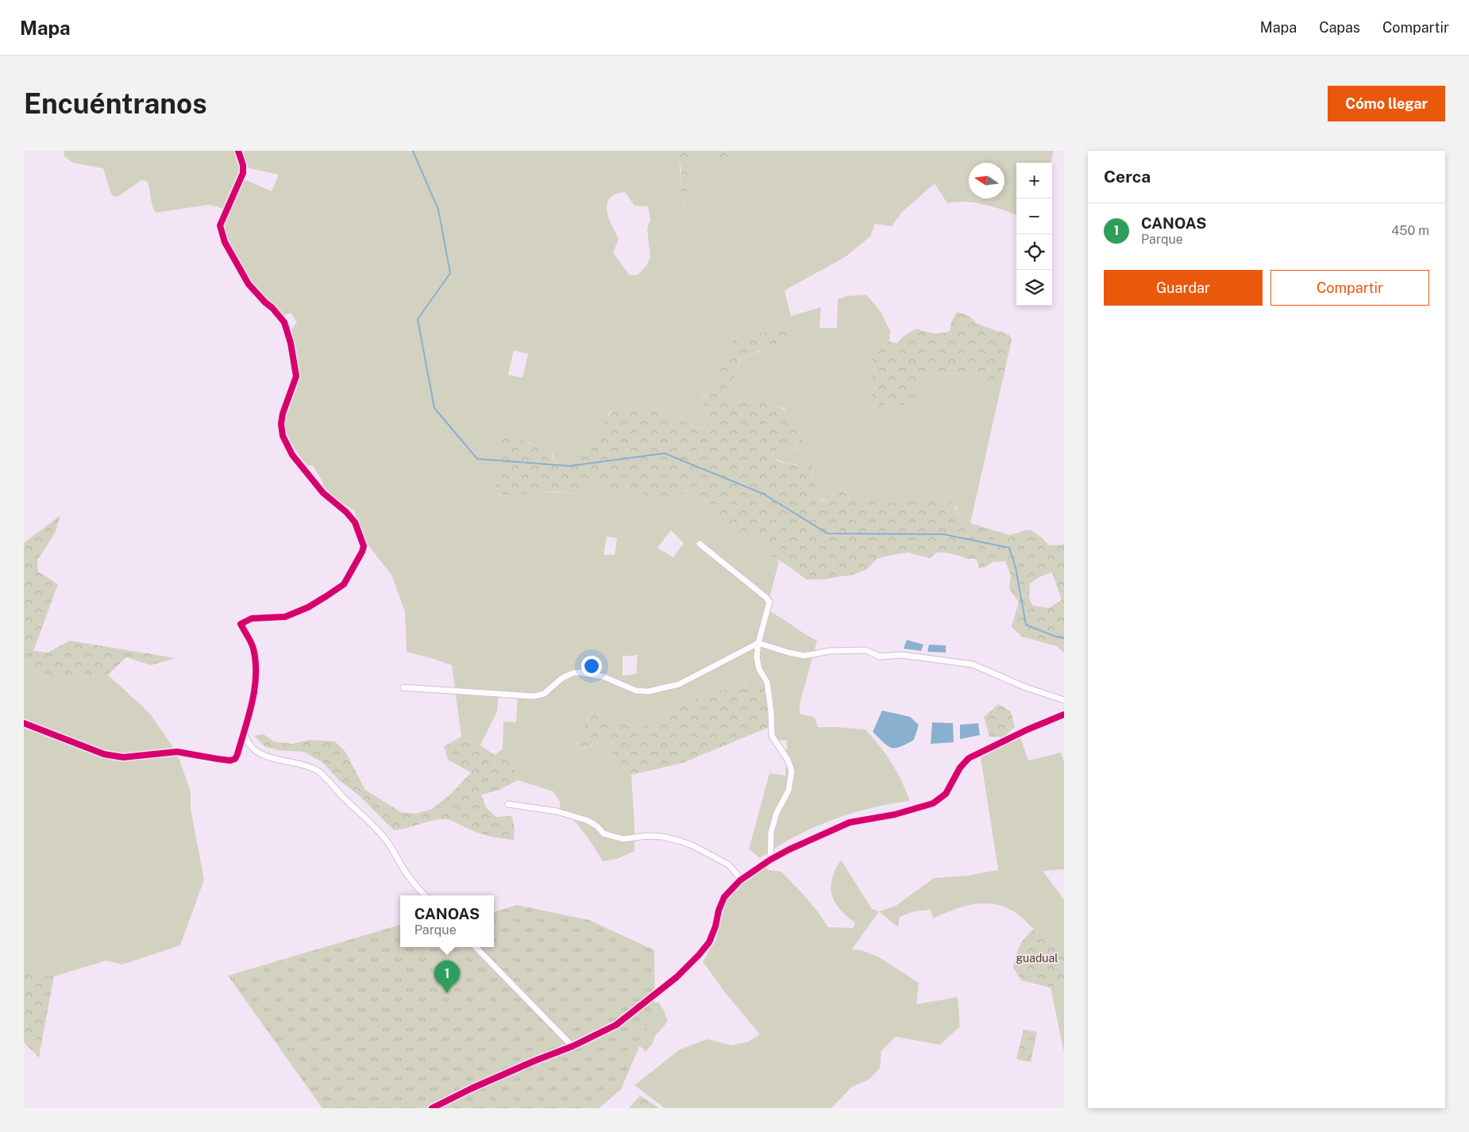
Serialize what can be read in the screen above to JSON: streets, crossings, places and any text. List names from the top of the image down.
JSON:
{
  "parks": ["guadual"],
  "north": "left",
  "page": {
    "header": "Mapa",
    "nav": ["Mapa", "Capas", "Compartir"],
    "buttons": [
      "Cómo llegar",
      ["Guardar", "Compartir"]
    ],
    "title": "Encuéntranos",
    "heading": "Cerca",
    "map_buttons": ["+", "−"],
    "list": [
      {
        "mark": "1",
        "name": "CANOAS",
        "note": "Parque",
        "value": "450 m"
      }
    ],
    "popup": ["CANOAS", "Parque"],
    "pins": "1"
  }
}
